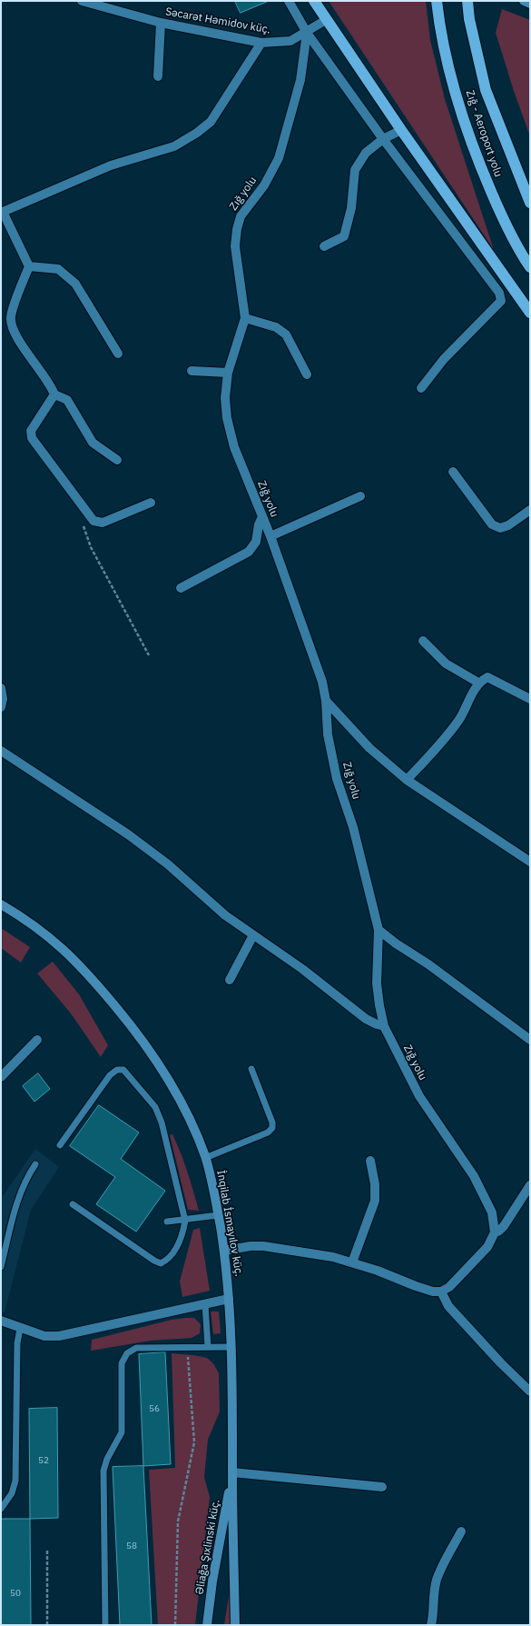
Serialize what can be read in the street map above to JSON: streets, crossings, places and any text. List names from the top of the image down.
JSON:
{
  "streets": {
    "highway": ["Zığ - Aeroport yolu"],
    "main road": ["İnqilab İsmayılov küç.", "Əliağa Şıxlinski küç."],
    "street": ["Səcarət Həmidov küç.", "Zığ yolu"]
  },
  "crossings": [
    ["Səcarət Həmidov küç.", "Zığ yolu"],
    ["İnqilab İsmayılov küç.", "Əliağa Şıxlinski küç."]
  ],
  "house_numbers": [
    "56",
    "52",
    "58",
    "50"
  ]
}
